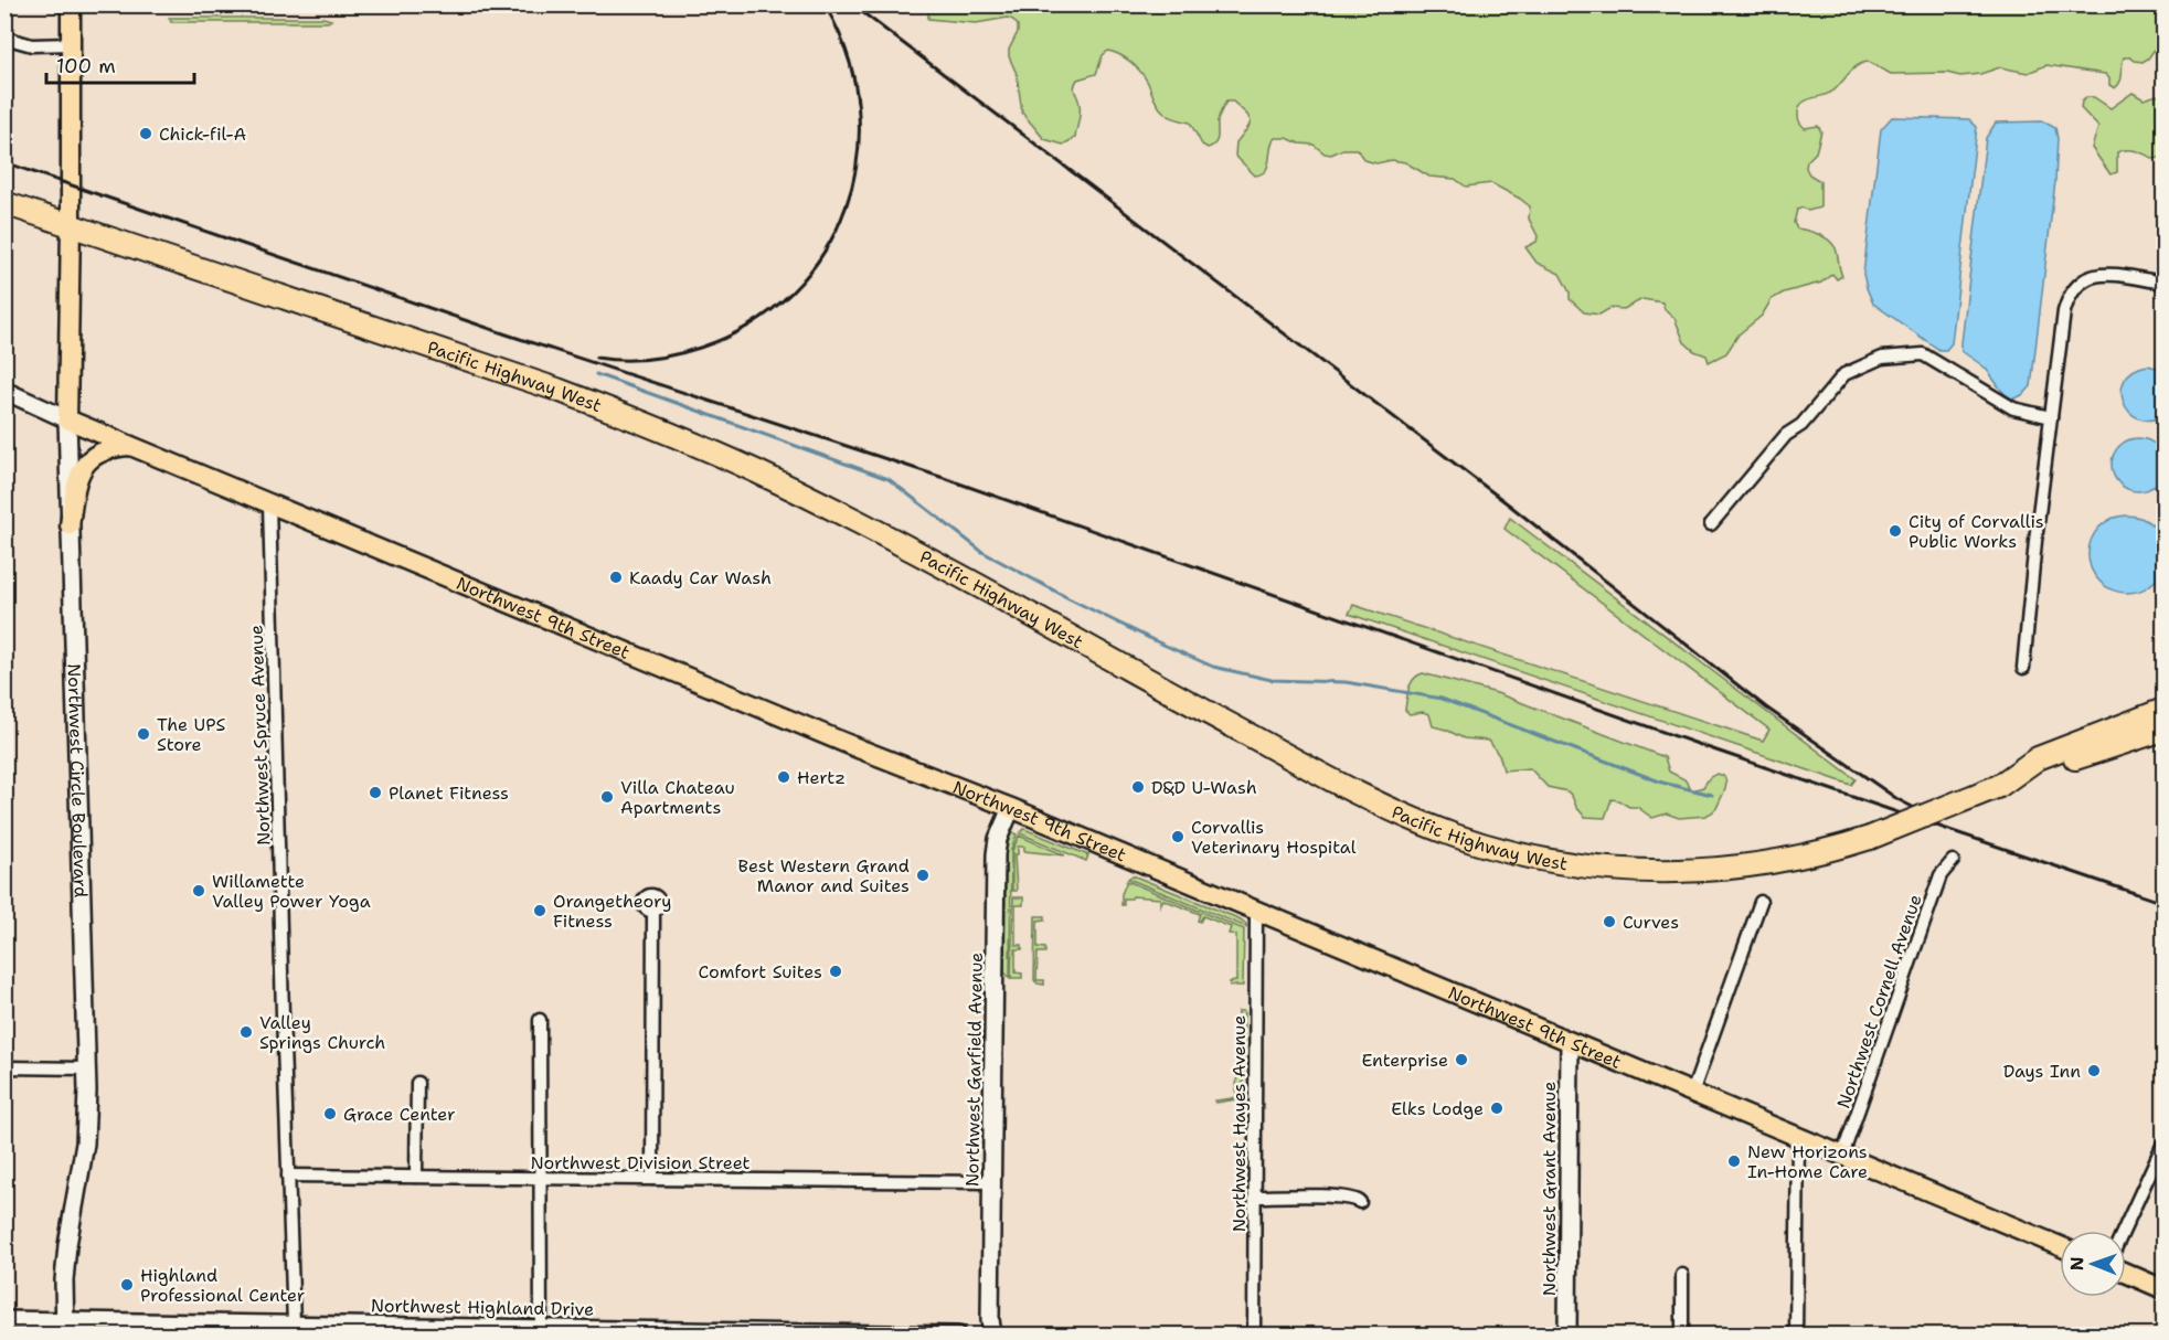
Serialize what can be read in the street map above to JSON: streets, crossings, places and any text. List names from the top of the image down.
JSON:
{
  "streets": {
    "highway": ["Pacific Highway West"],
    "main road": ["Northwest 9th Street", "Northwest Circle Boulevard"],
    "street": [
      "Northwest Spruce Avenue",
      "Northwest Cornell Avenue",
      "Northwest Garfield Avenue",
      "Northwest Hayes Avenue",
      "Northwest Division Street",
      "Northwest Grant Avenue",
      "Northwest Highland Drive"
    ]
  },
  "crossings": [
    ["Pacific Highway West", "Northwest Circle Boulevard"],
    ["Northwest 9th Street", "Northwest Spruce Avenue"],
    ["Northwest 9th Street", "Northwest Circle Boulevard"],
    ["Northwest 9th Street", "Northwest Cornell Avenue"],
    ["Northwest 9th Street", "Northwest Garfield Avenue"],
    ["Northwest 9th Street", "Northwest Hayes Avenue"],
    ["Northwest 9th Street", "Northwest Grant Avenue"],
    ["Northwest Spruce Avenue", "Northwest Division Street"],
    ["Northwest Spruce Avenue", "Northwest Highland Drive"],
    ["Northwest Circle Boulevard", "Northwest Highland Drive"],
    ["Northwest Garfield Avenue", "Northwest Division Street"]
  ],
  "places": [
    "Chick-fil-A",
    "City of Corvallis Public Works",
    "Kaady Car Wash",
    "The UPS Store",
    "Hertz",
    "D&D U-Wash",
    "Planet Fitness",
    "Villa Chateau Apartments",
    "Corvallis Veterinary Hospital",
    "Best Western Grand Manor and Suites",
    "Willamette Valley Power Yoga",
    "Orangetheory Fitness",
    "Curves",
    "Comfort Suites",
    "Valley Springs Church",
    "Enterprise",
    "Days Inn",
    "Elks Lodge",
    "Grace Center",
    "New Horizons In-Home Care",
    "Highland Professional Center"
  ],
  "scale_bar": "100 m",
  "north": "left"
}
